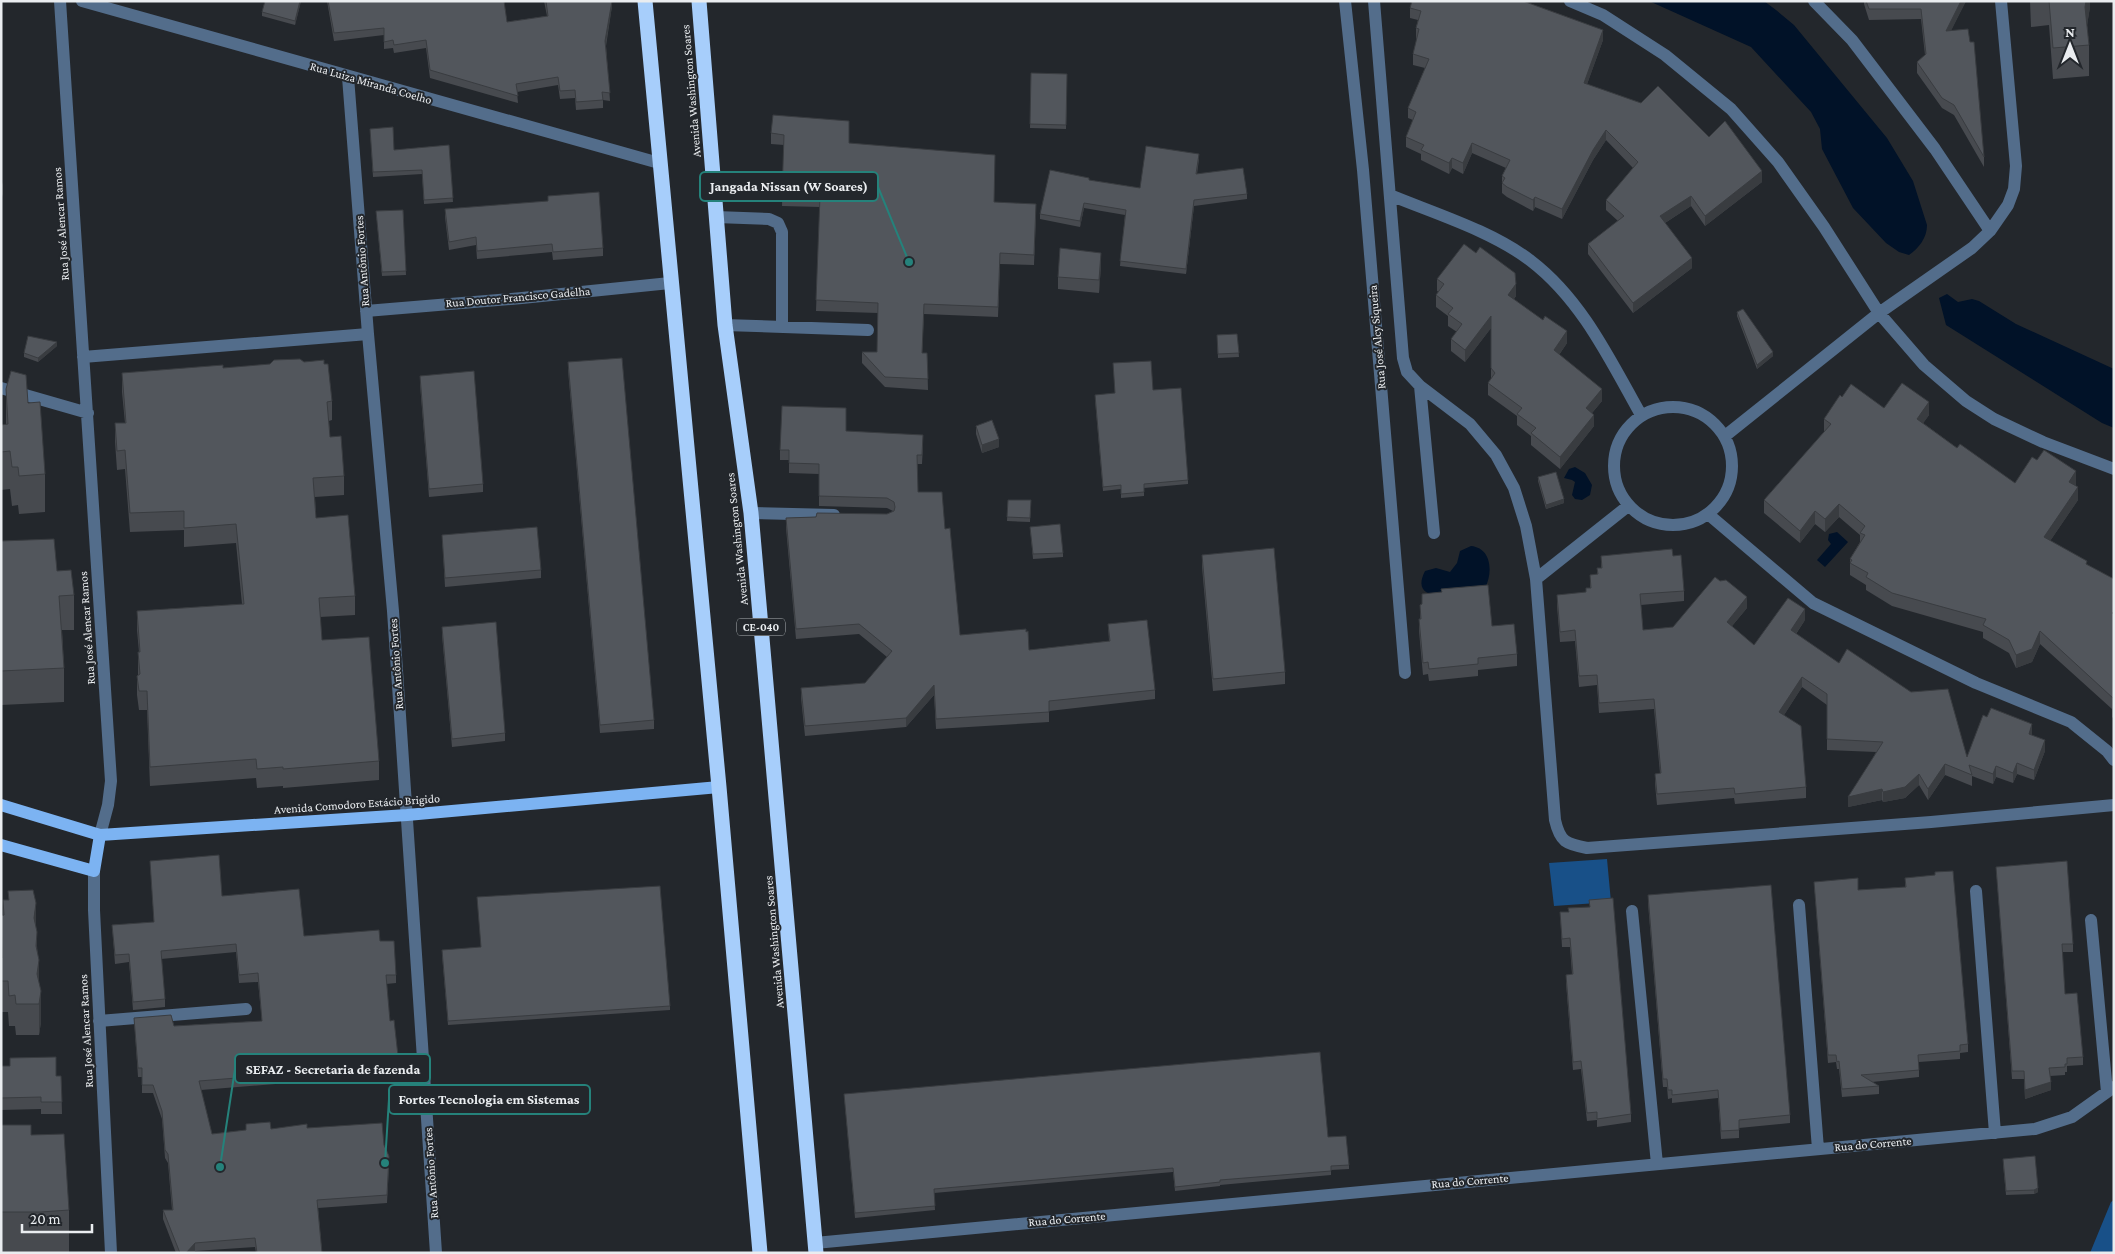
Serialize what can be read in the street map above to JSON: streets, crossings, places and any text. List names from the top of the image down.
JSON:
{
  "streets": {
    "highway": ["Avenida Washington Soares", "CE-040"],
    "main road": ["Rua José Alencar Ramos", "Avenida Comodoro Estácio Brigido"],
    "street": [
      "Rua Luiza Miranda Coelho",
      "Rua Antônio Fortes",
      "Rua Doutor Francisco Gadelha",
      "Rua José Alcy Siqueira",
      "Rua do Corrente"
    ]
  },
  "crossings": [
    ["Rua Luiza Miranda Coelho", "Rua Antônio Fortes"],
    ["Avenida Washington Soares", "Rua do Corrente"],
    ["Rua José Alencar Ramos", "Avenida Comodoro Estácio Brigido"],
    ["Rua Antônio Fortes", "Rua Doutor Francisco Gadelha"],
    ["Rua Antônio Fortes", "Avenida Comodoro Estácio Brigido"]
  ],
  "places": ["Jangada Nissan (W Soares)", "Fortes Tecnologia em Sistemas", "SEFAZ - Secretaria de fazenda"],
  "scale_bar": "20 m",
  "north": "top"
}
